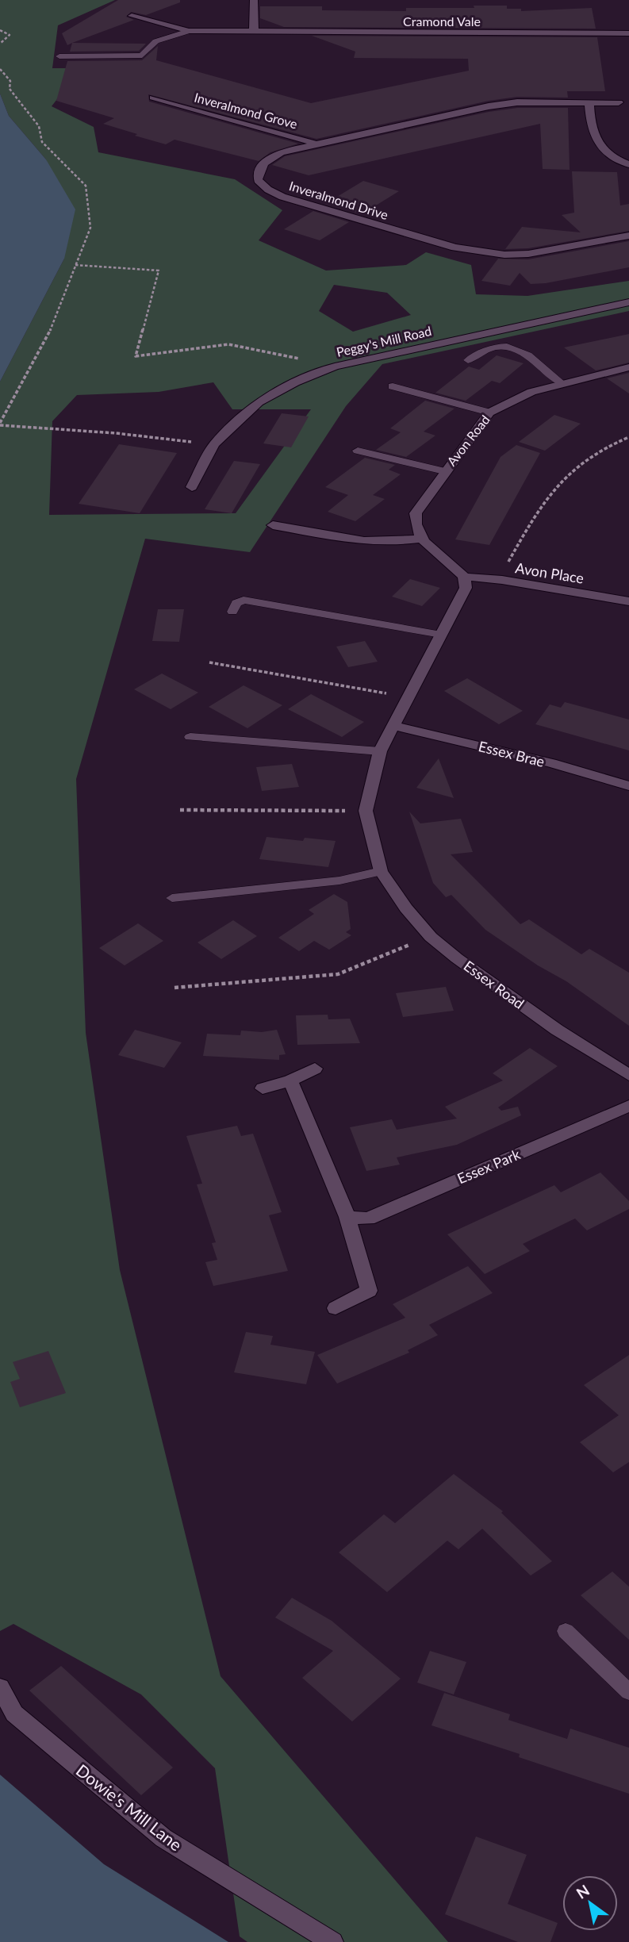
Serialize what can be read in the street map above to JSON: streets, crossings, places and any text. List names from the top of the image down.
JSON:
{
  "streets": {
    "street": [
      "Cramond Vale",
      "Inveralmond Grove",
      "Inveralmond Drive",
      "Peggy's Mill Road",
      "Avon Road",
      "Avon Place",
      "Essex Brae",
      "Essex Road",
      "Essex Park",
      "Dowie's Mill Lane"
    ]
  },
  "crossings": [
    ["Inveralmond Grove", "Inveralmond Drive"],
    ["Avon Place", "Essex Road"],
    ["Essex Brae", "Essex Road"]
  ],
  "north": "top left"
}
